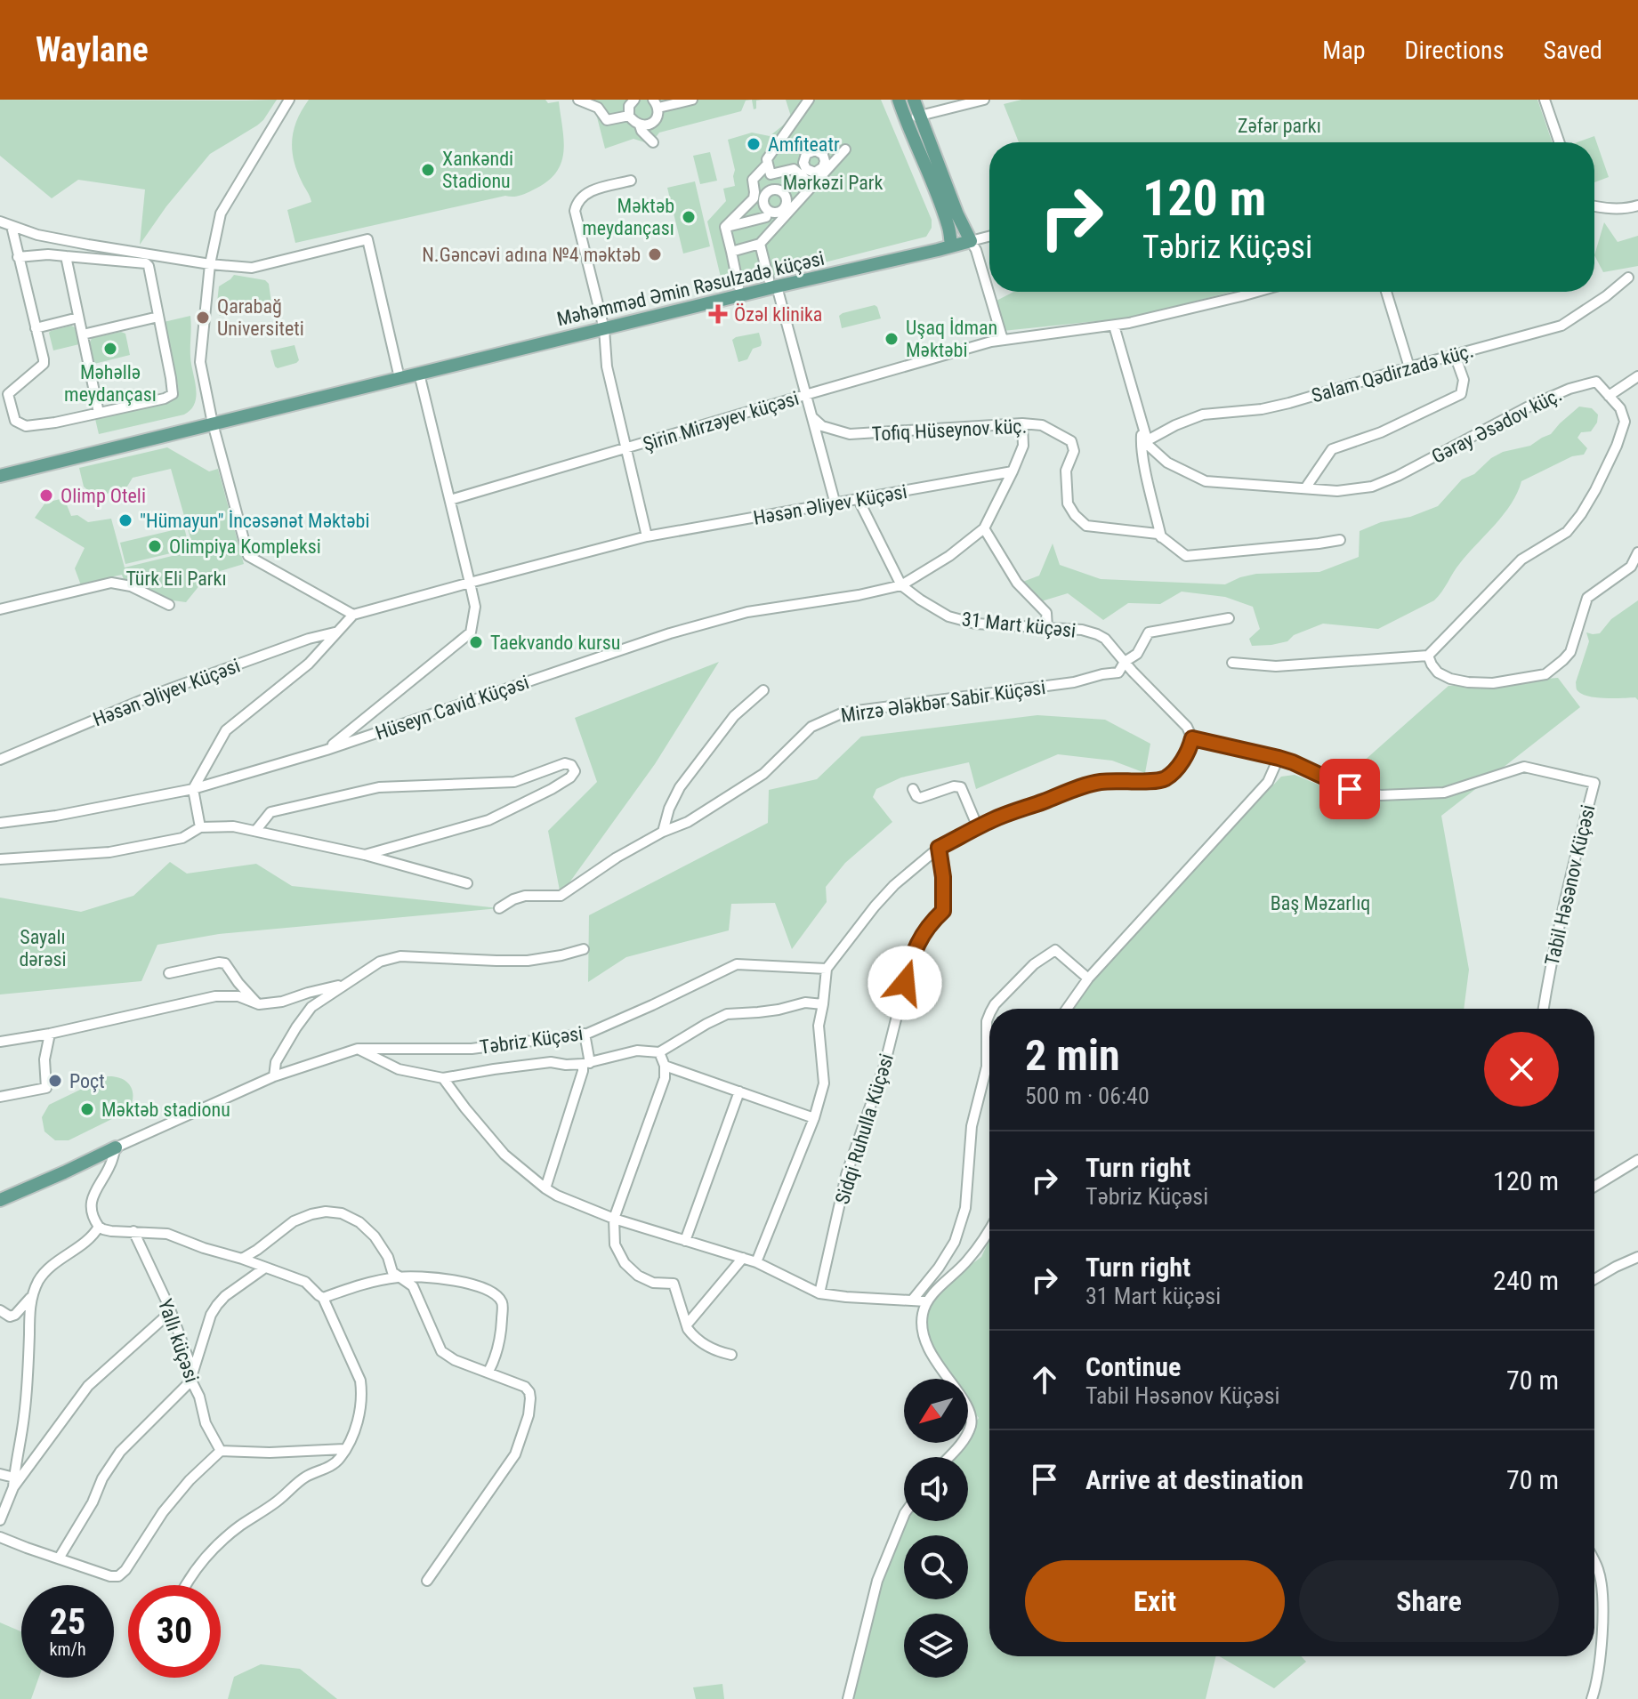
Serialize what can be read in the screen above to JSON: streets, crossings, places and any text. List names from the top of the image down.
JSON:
{
  "streets": {
    "main road": ["Məhəmməd Əmin Rəsulzadə küçəsi"],
    "street": [
      "Salam Qədirzadə küç.",
      "Şirin Mirzəyev küçəsi",
      "Gəray Əsədov küç.",
      "Tofiq Hüseynov küç.",
      "Həsən Əliyev Küçəsi",
      "31 Mart küçəsi",
      "Mirzə Ələkbər Sabir Küçəsi",
      "Hüseyn Cavid Küçəsi",
      "Tabil Həsənov Küçəsi",
      "Təbriz Küçəsi",
      "Sidqi Ruhulla Küçəsi",
      "Yallı küçəsi"
    ]
  },
  "crossings": [
    ["Salam Qədirzadə küç.", "Gəray Əsədov küç."],
    ["Həsən Əliyev Küçəsi", "31 Mart küçəsi"],
    ["Həsən Əliyev Küçəsi", "Hüseyn Cavid Küçəsi"],
    ["31 Mart küçəsi", "Mirzə Ələkbər Sabir Küçəsi"],
    ["31 Mart küçəsi", "Hüseyn Cavid Küçəsi"]
  ],
  "parks": [
    "Zəfər parkı",
    "Mərkəzi Park",
    "Türk Eli Parkı",
    "Baş Məzarlıq",
    "Sayalı dərəsi"
  ],
  "places": {
    "other": [
      "Amfiteatr",
      "Xankəndi Stadionu",
      "Məktəb meydançası",
      "N.Gəncəvi adına №4 məktəb",
      "Qarabağ Universiteti",
      "Uşaq İdman Məktəbi",
      "Məhəllə meydançası",
      "Olimp Oteli",
      "\"Hümayun\" İncəsənət Məktəbi",
      "Olimpiya Kompleksi",
      "Taekvando kursu",
      "Poçt",
      "Məktəb stadionu"
    ],
    "health": ["Özəl klinika"]
  },
  "north": "bottom left",
  "page": {
    "header": "Waylane",
    "nav": ["Map", "Directions", "Saved"],
    "turn": ["120 m", "Təbriz Küçəsi"],
    "heading": ["2 min", "500 m · 06:40"],
    "list": [
      {
        "name": "Turn right",
        "note": "Təbriz Küçəsi",
        "value": "120 m"
      },
      {
        "name": "Turn right",
        "note": "31 Mart küçəsi",
        "value": "240 m"
      },
      {
        "name": "Continue",
        "note": "Tabil Həsənov Küçəsi",
        "value": "70 m"
      },
      {
        "name": "Arrive at destination",
        "value": "70 m"
      }
    ],
    "buttons": ["Exit", "Share"],
    "speed": "25 km/h",
    "limit": "30"
  }
}
